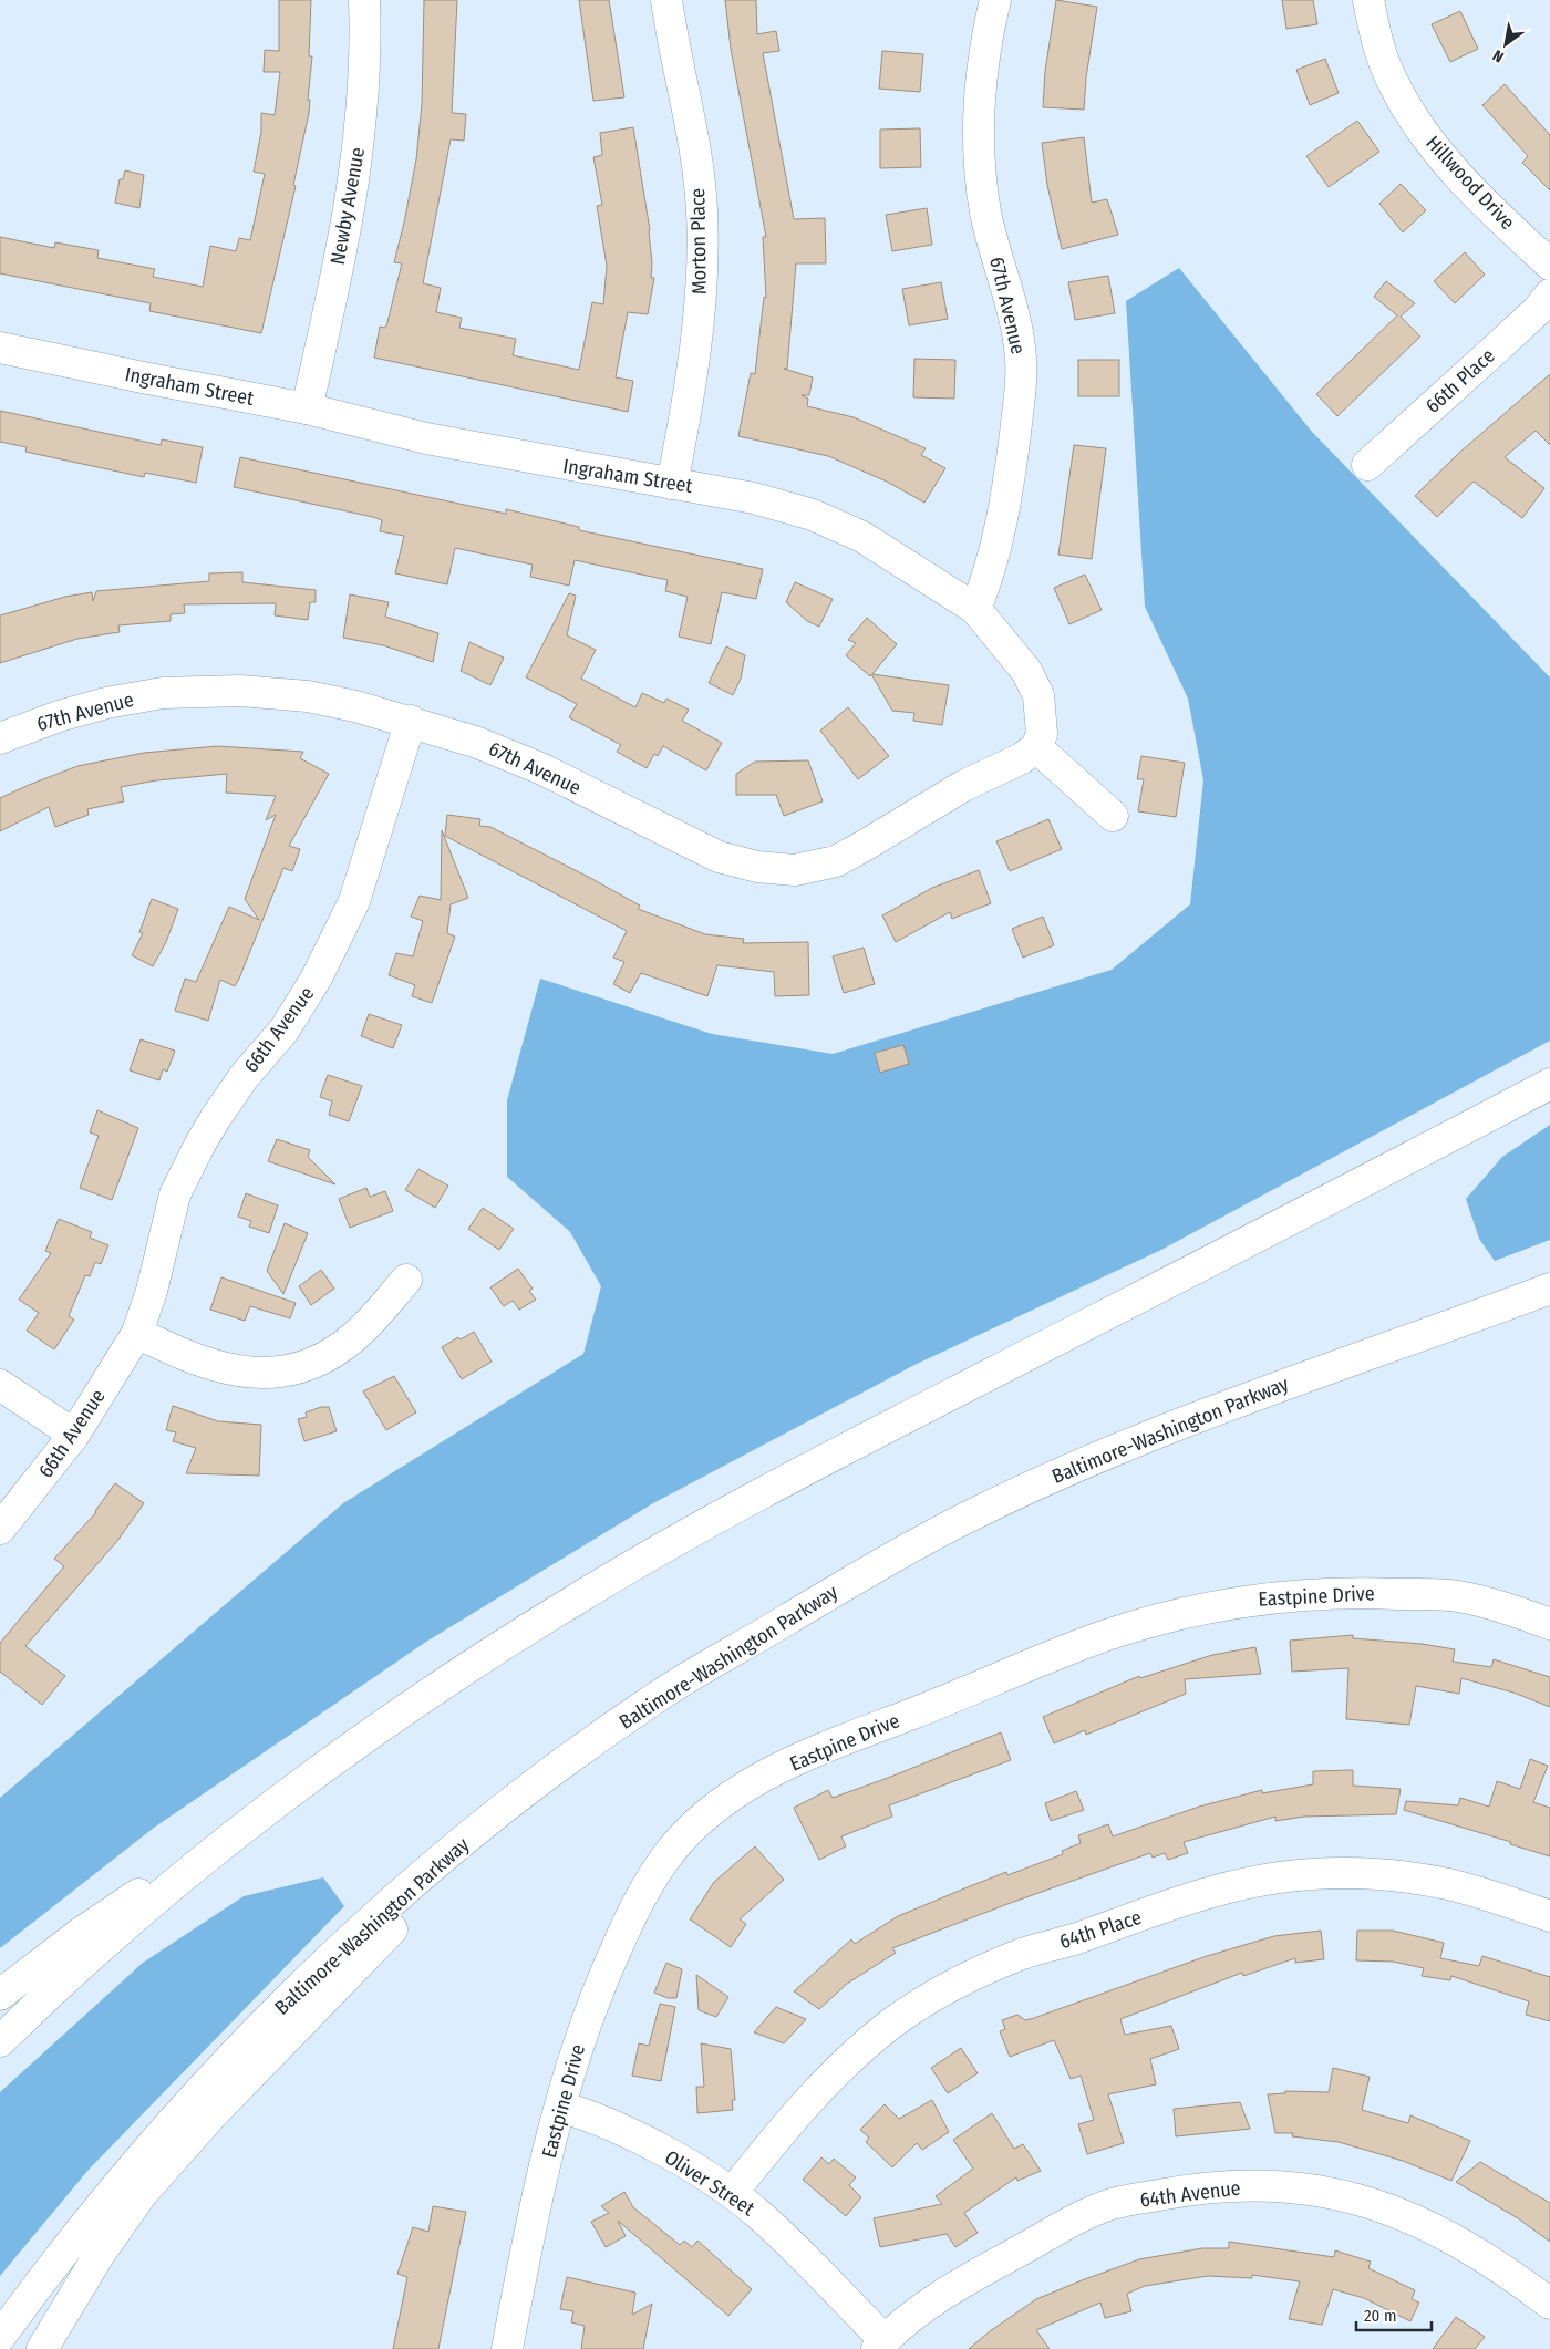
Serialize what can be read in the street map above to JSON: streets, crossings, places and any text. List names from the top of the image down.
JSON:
{
  "streets": {
    "main road": [
      "Hillwood Drive",
      "Newby Avenue",
      "Morton Place",
      "67th Avenue",
      "66th Place",
      "Ingraham Street",
      "66th Avenue",
      "Baltimore-Washington Parkway",
      "Eastpine Drive",
      "64th Place",
      "Oliver Street",
      "64th Avenue"
    ]
  },
  "crossings": [
    ["Newby Avenue", "Ingraham Street"],
    ["Morton Place", "Ingraham Street"],
    ["67th Avenue", "Ingraham Street"],
    ["67th Avenue", "66th Avenue"],
    ["Eastpine Drive", "Oliver Street"],
    ["64th Place", "Oliver Street"],
    ["Oliver Street", "64th Avenue"]
  ],
  "scale_bar": "20 m",
  "north": "bottom left"
}
